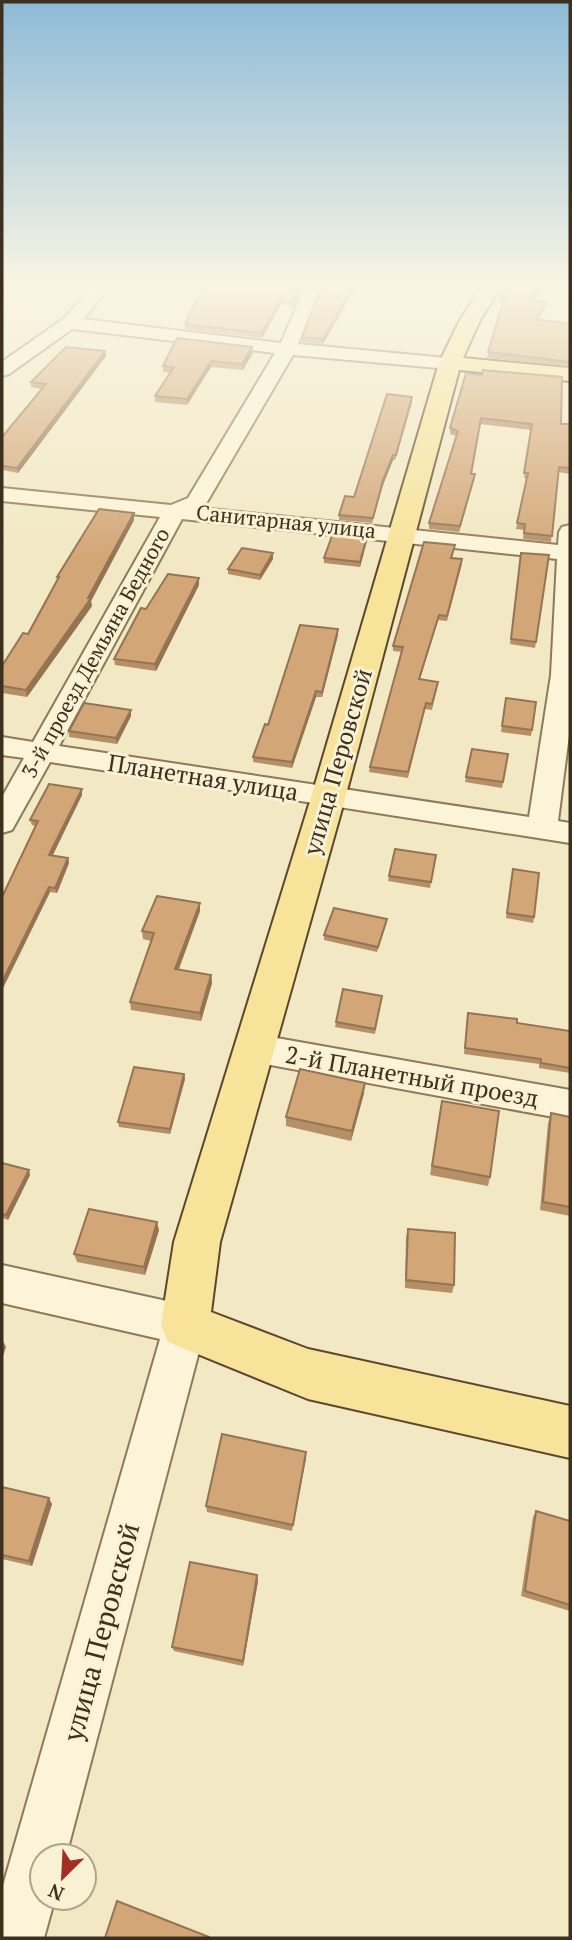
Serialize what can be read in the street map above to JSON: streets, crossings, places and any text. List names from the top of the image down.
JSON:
{
  "streets": {
    "main road": ["улица Перовской"],
    "street": [
      "Санитарная улица",
      "3-й проезд Демьяна Бедного",
      "Планетная улица",
      "2-й Планетный проезд"
    ]
  },
  "crossings": [
    ["Санитарная улица", "3-й проезд Демьяна Бедного"],
    ["Санитарная улица", "улица Перовской"],
    ["3-й проезд Демьяна Бедного", "Планетная улица"],
    ["улица Перовской", "Планетная улица"],
    ["улица Перовской", "2-й Планетный проезд"]
  ],
  "north": "bottom left"
}
